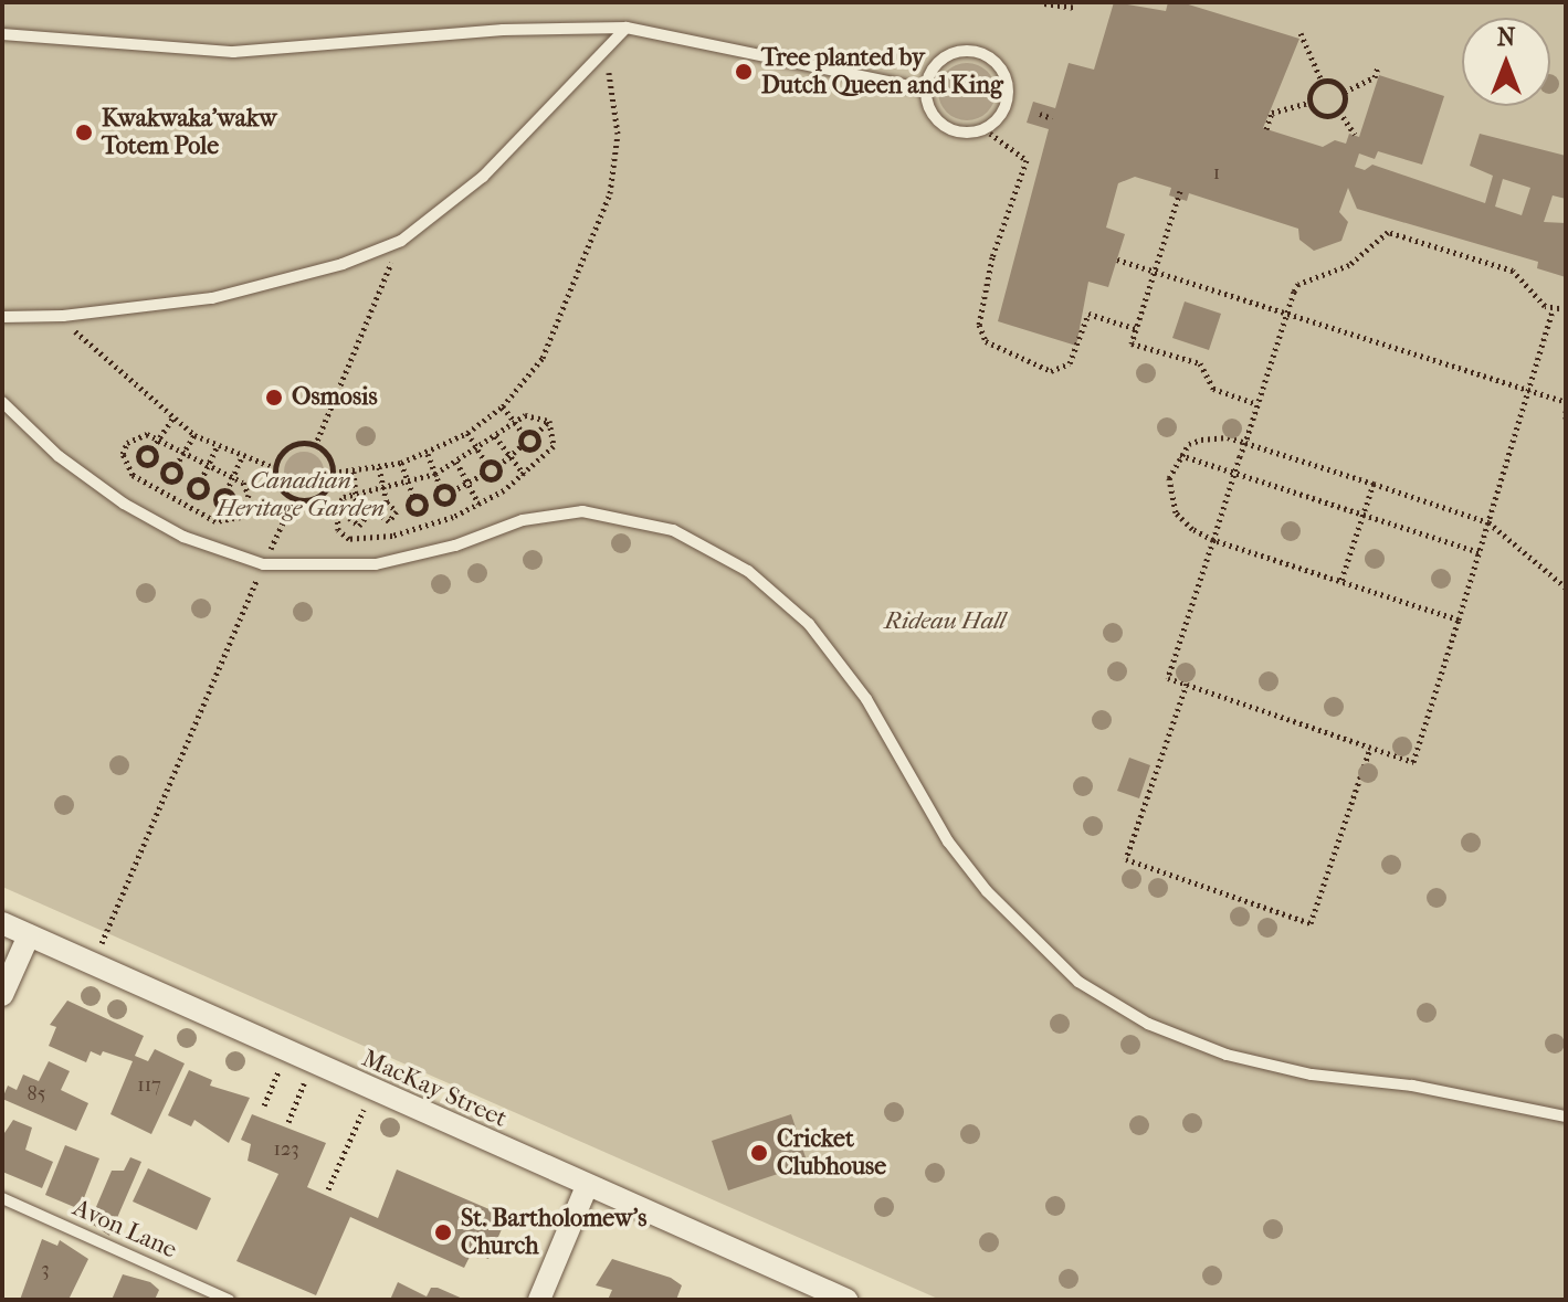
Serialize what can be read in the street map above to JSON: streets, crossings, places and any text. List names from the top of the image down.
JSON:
{
  "streets": {
    "street": ["MacKay Street"],
    "lane": ["Avon Lane"]
  },
  "parks": ["Canadian Heritage Garden", "Rideau Hall"],
  "places": [
    "Tree planted by Dutch Queen and King",
    "Kwakwaka'wakw Totem Pole",
    "Osmosis",
    "Cricket Clubhouse",
    "St. Bartholomew's Church"
  ],
  "house_numbers": [
    "1",
    "117",
    "85",
    "123",
    "3"
  ],
  "north": "top"
}
